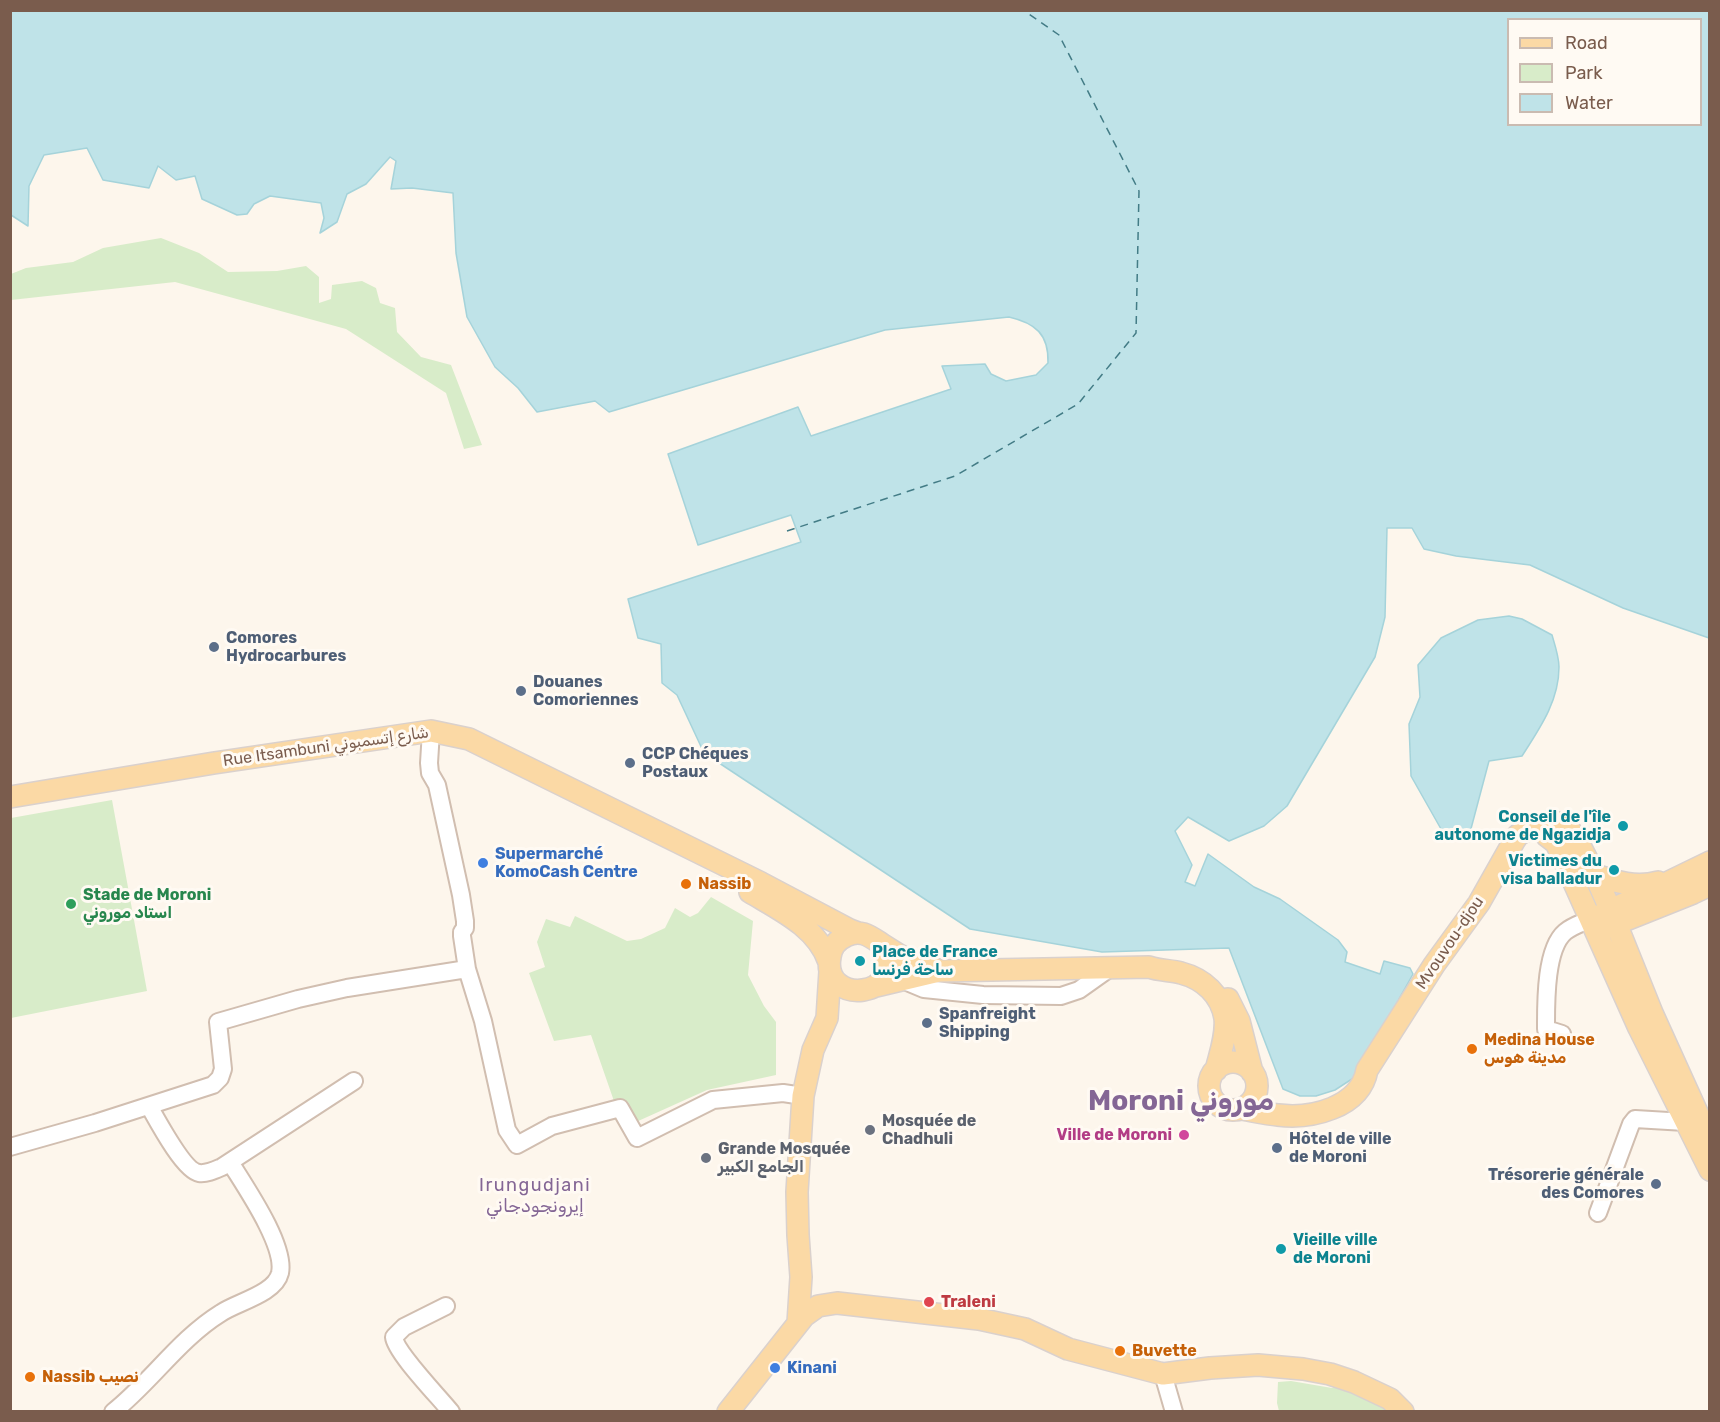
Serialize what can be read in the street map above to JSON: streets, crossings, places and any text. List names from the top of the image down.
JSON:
{
  "streets": {
    "main road": ["Rue Itsambuni شارع إتسمبوني", "Mvouvou-djou"]
  },
  "districts": ["Moroni موروني", "Irungudjani إيرونجودجاني"],
  "places": [
    "Comores Hydrocarbures",
    "Douanes Comoriennes",
    "CCP Chéques Postaux",
    "Conseil de l'île autonome de Ngazidja",
    "Supermarché KomoCash Centre",
    "Victimes du visa balladur",
    "Nassib",
    "Stade de Moroni استاد موروني",
    "Place de France ساحة فرنسا",
    "Spanfreight Shipping",
    "Medina House مدينة هوس",
    "Mosquée de Chadhuli",
    "Ville de Moroni",
    "Hôtel de ville de Moroni",
    "Grande Mosquée الجامع الكبير",
    "Trésorerie générale des Comores",
    "Vieille ville de Moroni",
    "Traleni",
    "Buvette",
    "Kinani",
    "Nassib نصيب"
  ],
  "legend": ["Road", "Park", "Water"]
}
